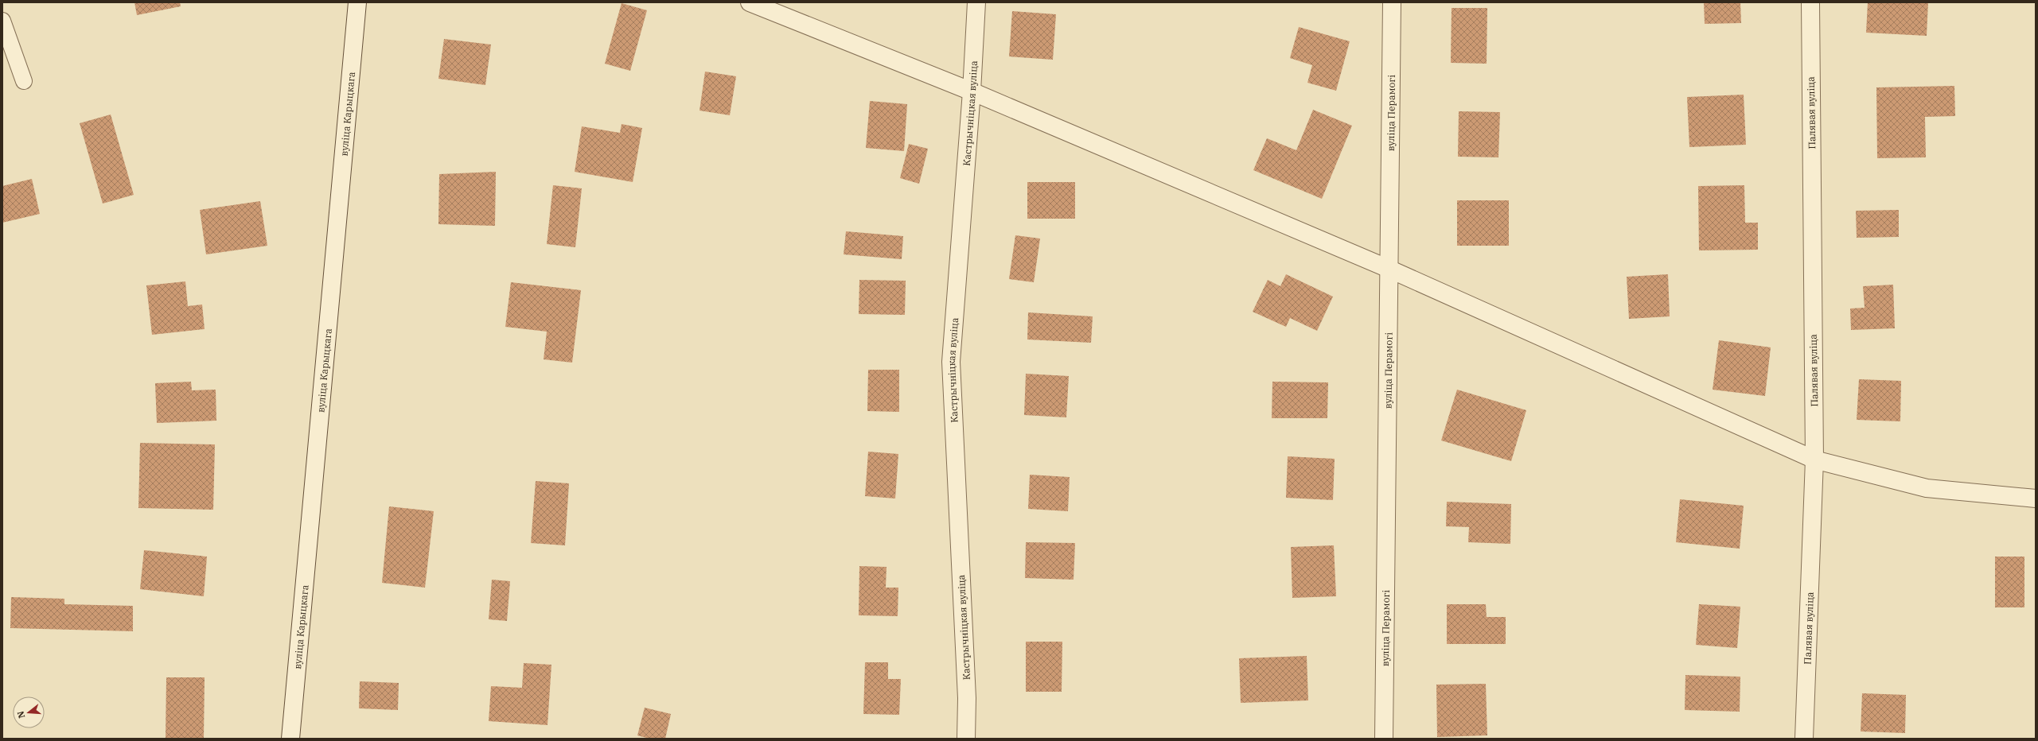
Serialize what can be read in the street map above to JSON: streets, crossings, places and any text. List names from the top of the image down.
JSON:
{
  "streets": {
    "street": [
      "вуліца Перамогі",
      "Палявая вуліца",
      "вуліца Карыцкага",
      "Кастрычніцкая вуліца"
    ]
  },
  "north": "left"
}
